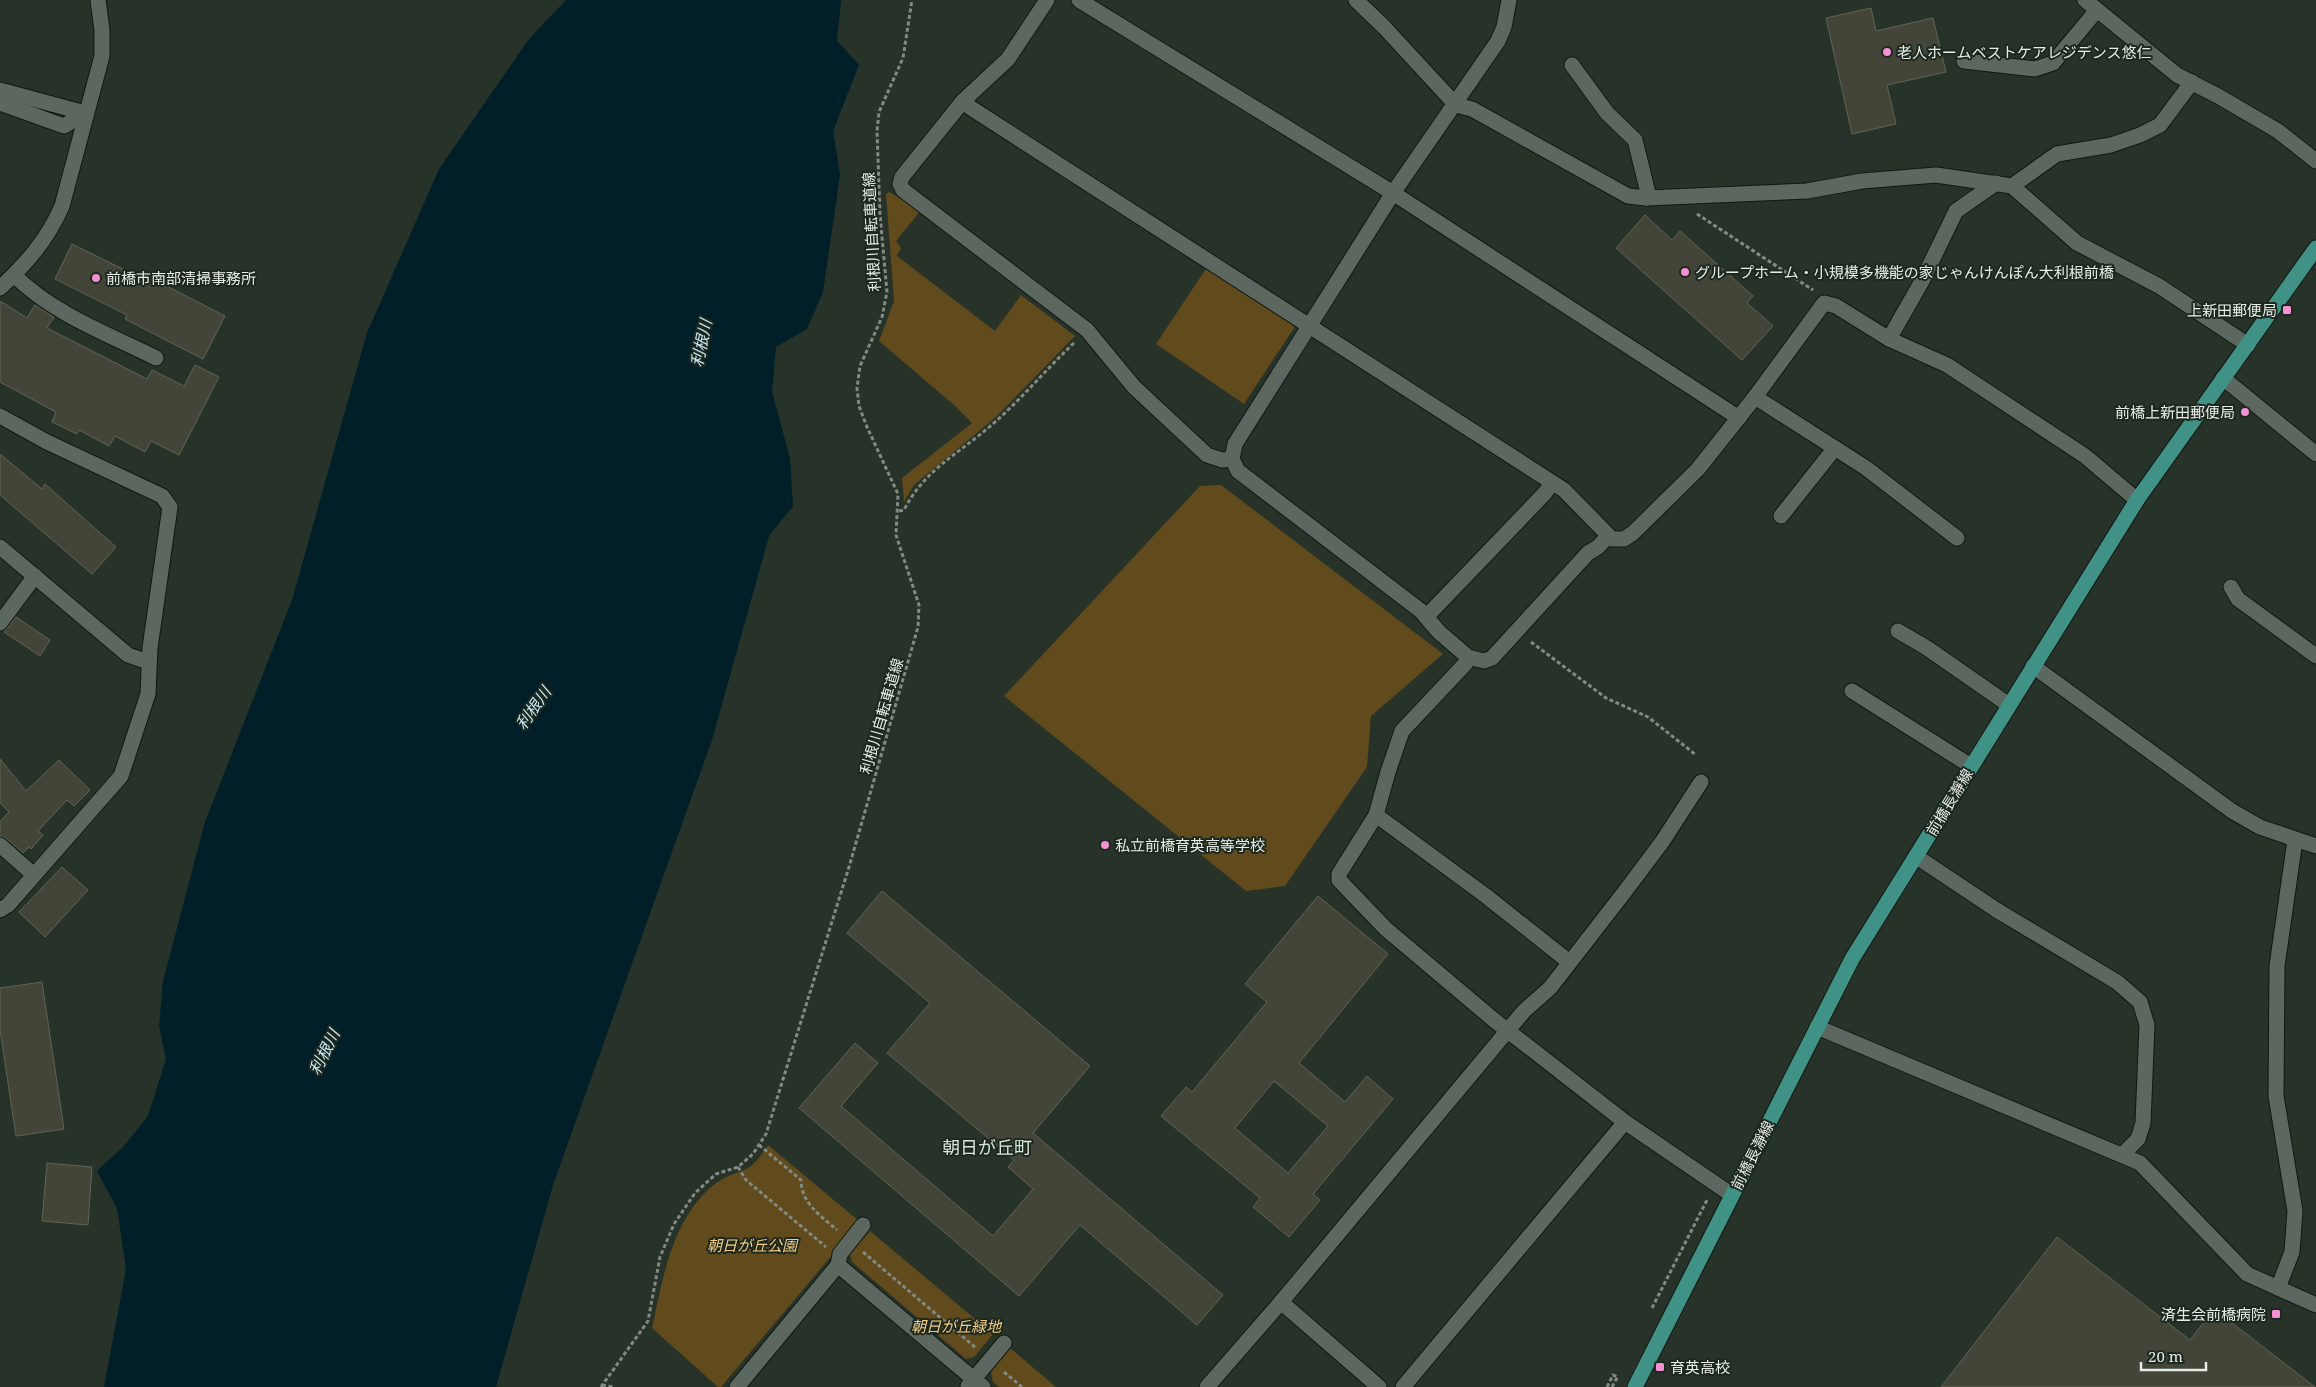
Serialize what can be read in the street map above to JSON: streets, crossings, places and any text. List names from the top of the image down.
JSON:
{
  "streets": {
    "main road": ["前橋長瀞線"],
    "path": ["利根川自転車道線"]
  },
  "districts": ["朝日が丘町"],
  "water": ["利根川"],
  "parks": ["朝日が丘公園", "朝日が丘緑地"],
  "places": {
    "other": [
      "老人ホームベストケアレジデンス悠仁",
      "グループホーム・小規模多機能の家じゃんけんぽん大利根前橋",
      "前橋市南部清掃事務所",
      "前橋上新田郵便局",
      "私立前橋育英高等学校"
    ],
    "transit": ["上新田郵便局", "済生会前橋病院", "育英高校"]
  },
  "scale_bar": "20 m"
}
